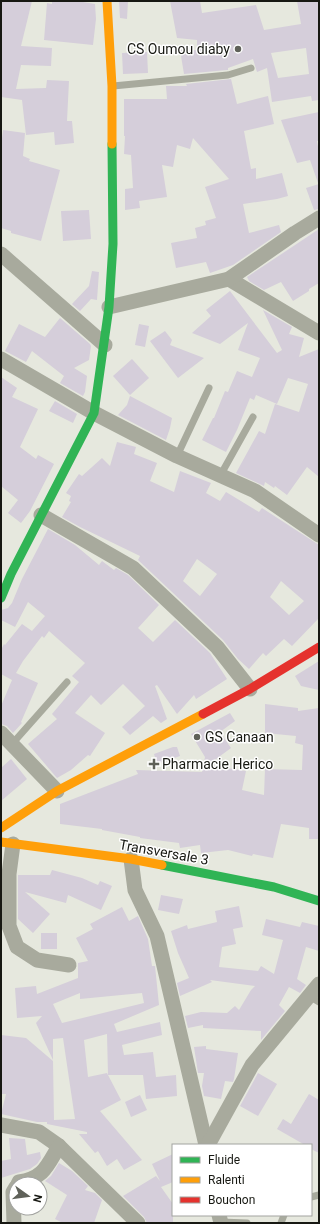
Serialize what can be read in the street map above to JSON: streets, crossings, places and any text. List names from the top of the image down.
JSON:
{
  "streets": {
    "street": ["Transversale 3"]
  },
  "places": {
    "other": ["CS Oumou diaby", "GS Canaan"],
    "health": ["Pharmacie Herico"]
  },
  "legend": ["Fluide", "Ralenti", "Bouchon"],
  "north": "right"
}
